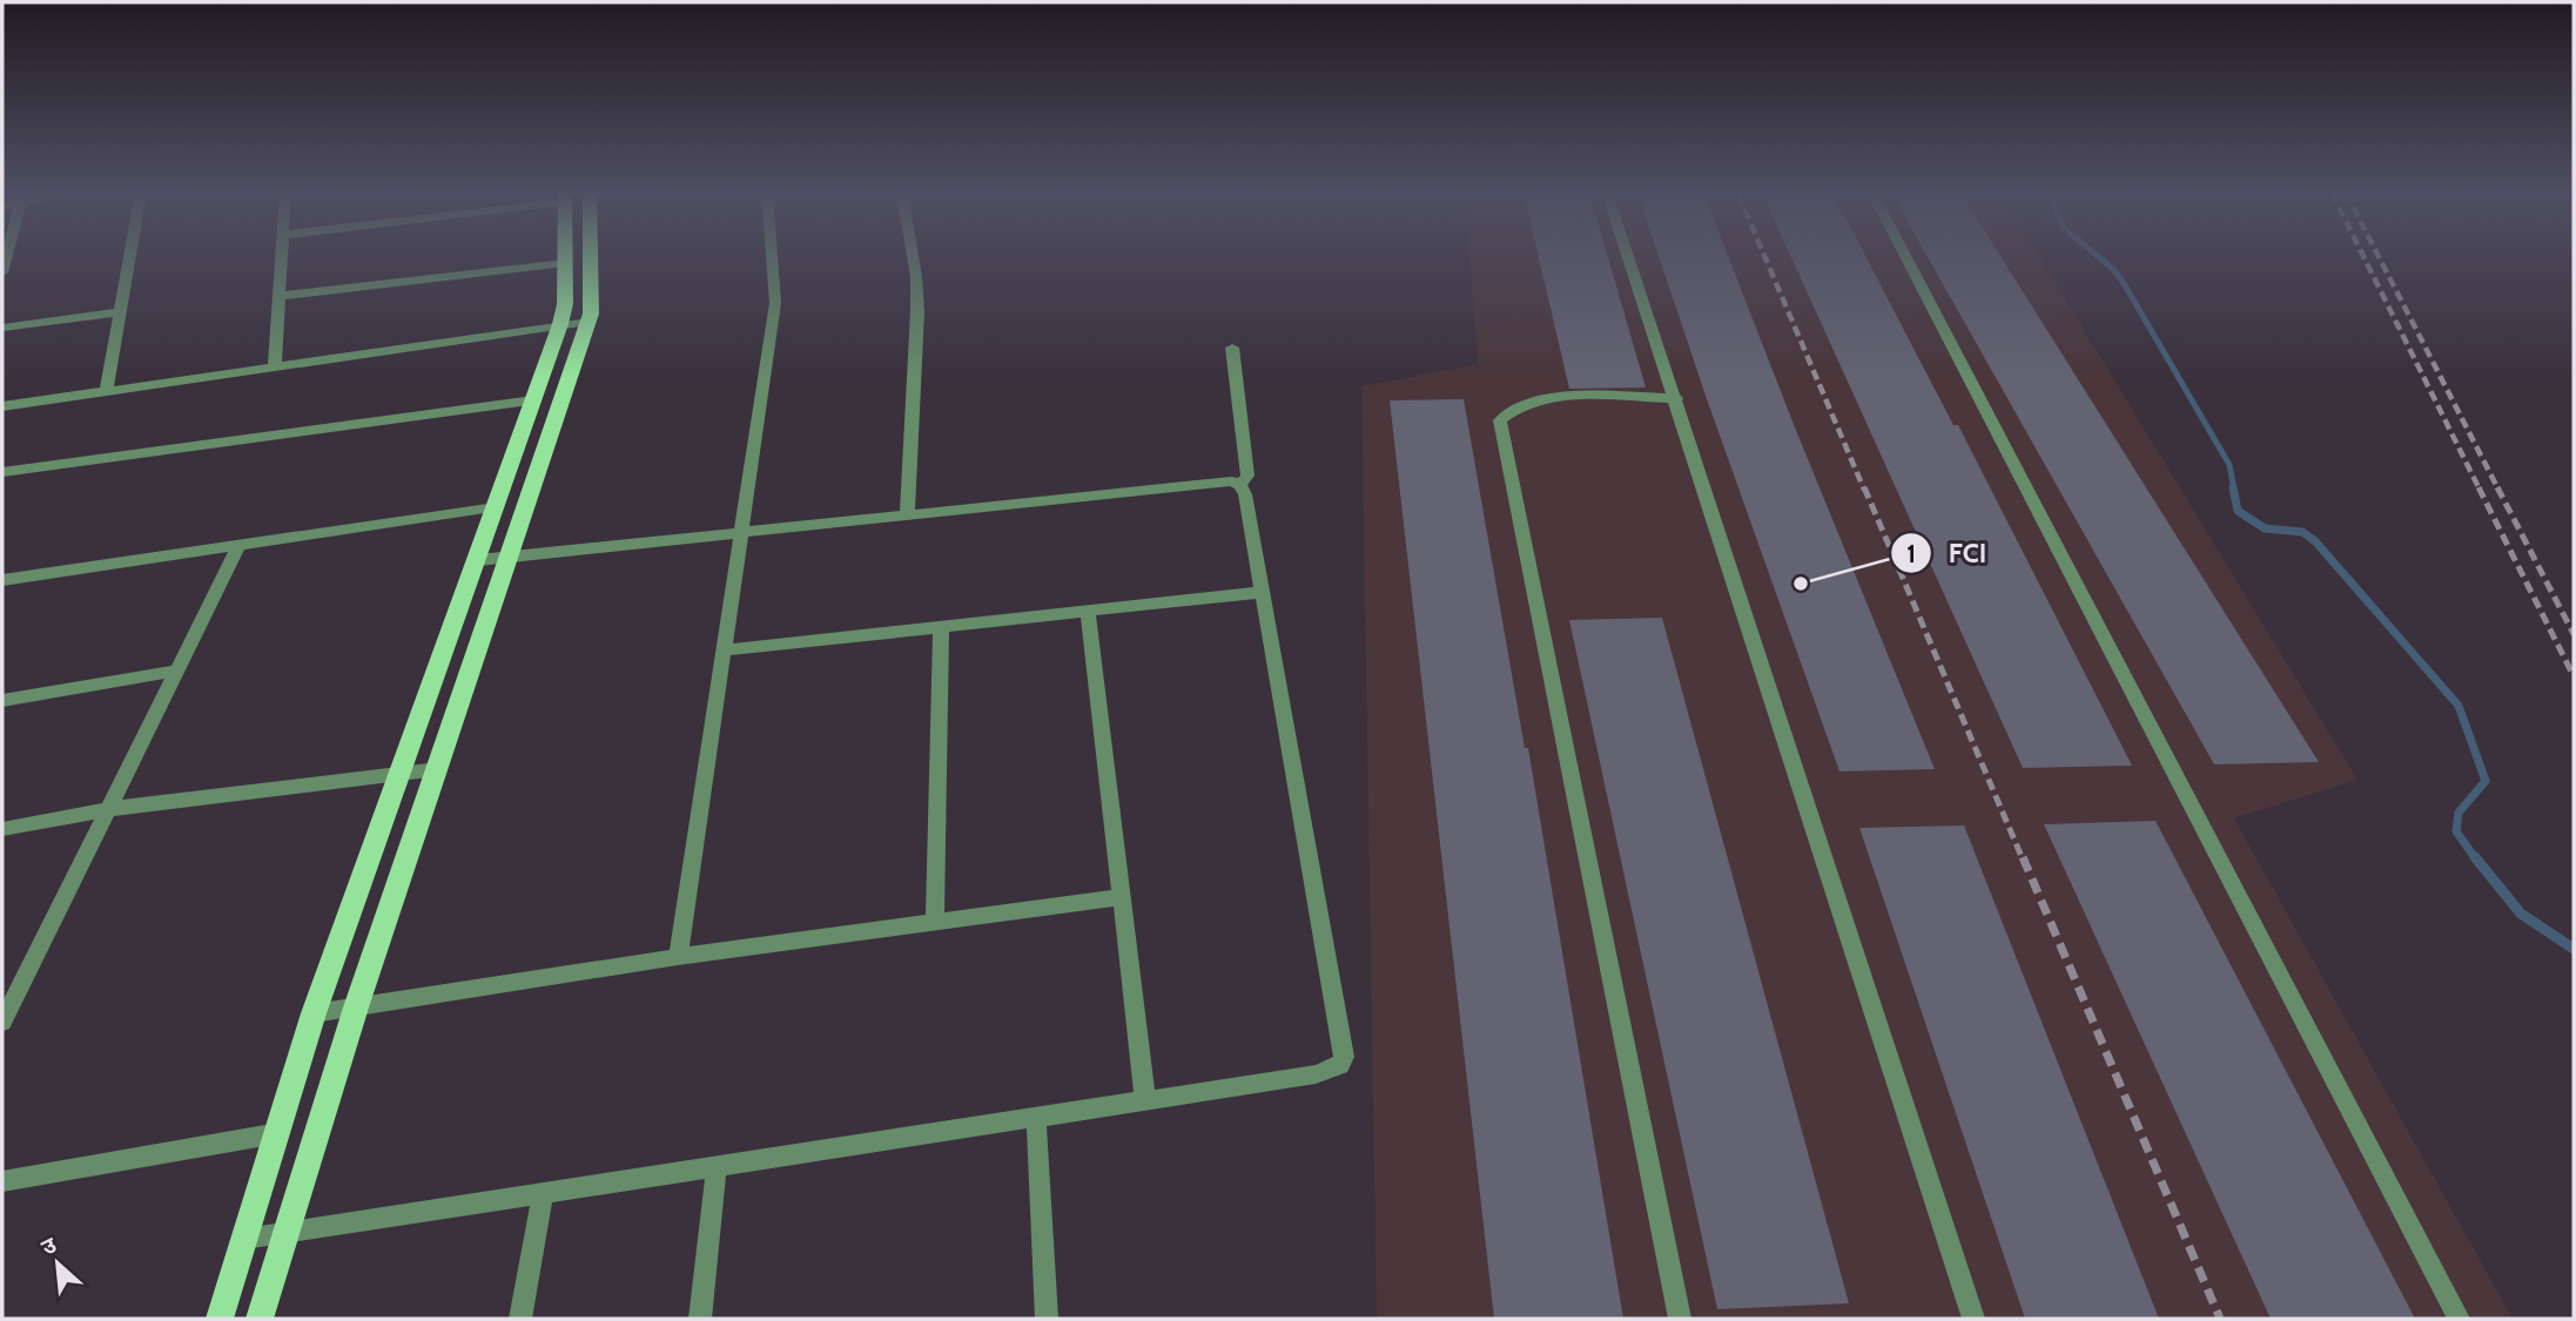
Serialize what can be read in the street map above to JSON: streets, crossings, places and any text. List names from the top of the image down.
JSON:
{
  "places": ["FCI"],
  "north": "top left"
}
